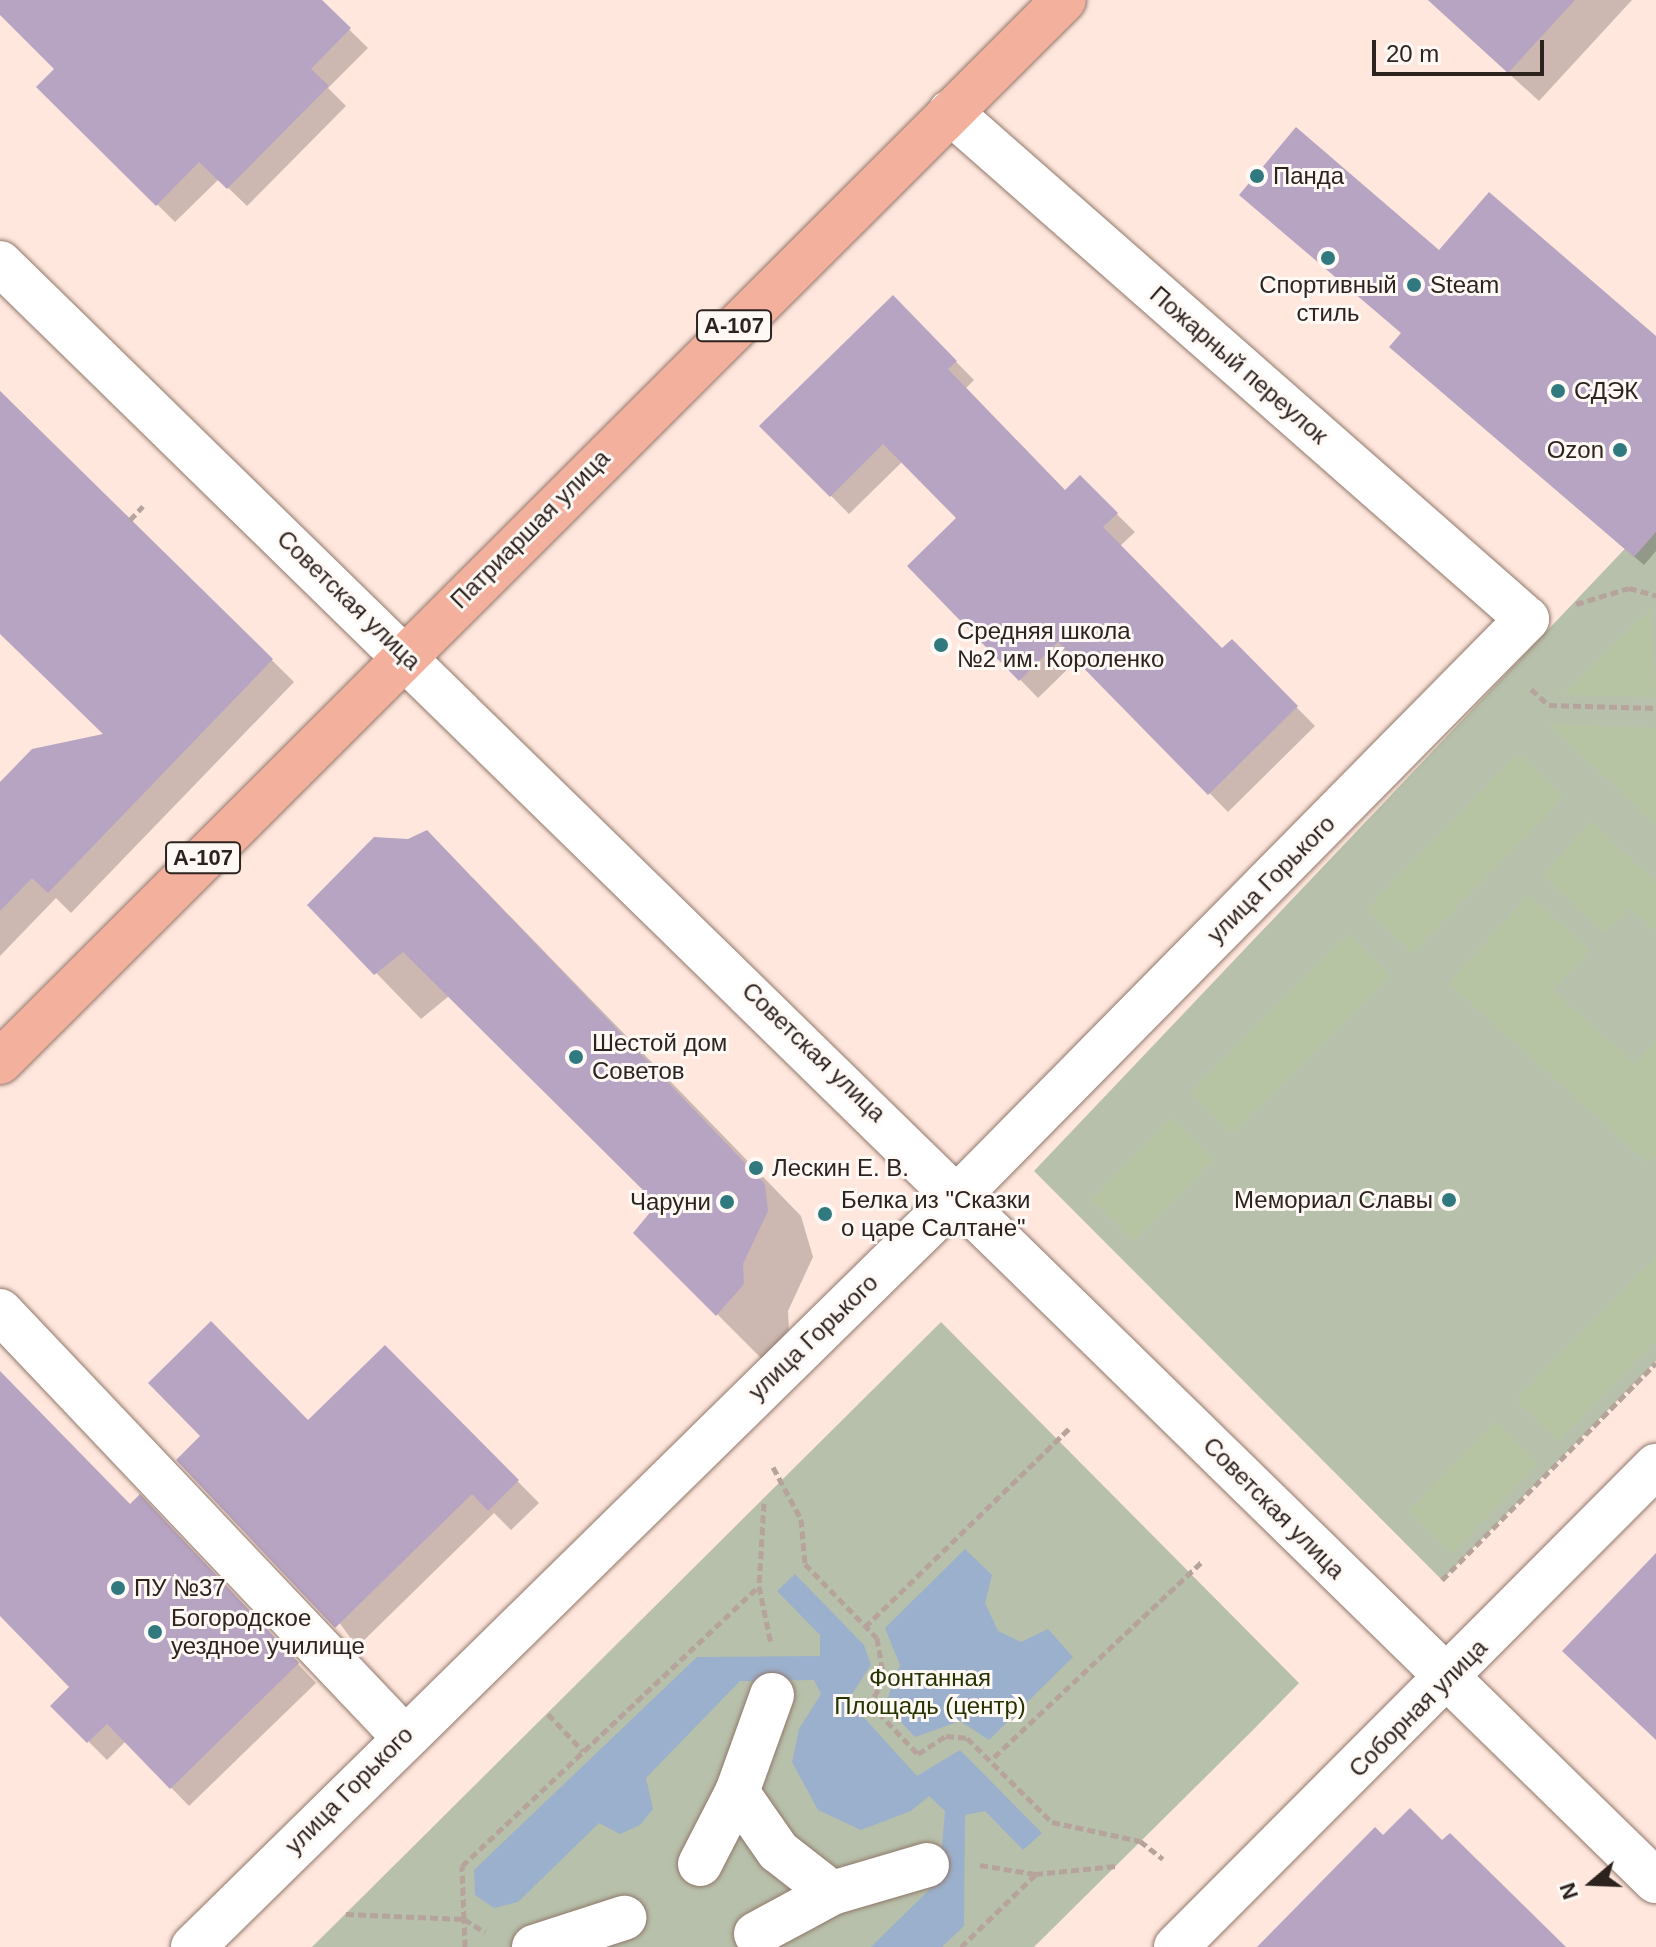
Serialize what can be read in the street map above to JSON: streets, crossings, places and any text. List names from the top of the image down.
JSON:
{
  "streets": {
    "main road": ["А-107", "Патриаршая улица"],
    "street": [
      "Пожарный переулок",
      "Советская улица",
      "улица Горького",
      "Соборная улица"
    ]
  },
  "crossings": [
    ["Пожарный переулок", "Патриаршая улица"],
    ["Пожарный переулок", "улица Горького"],
    ["Патриаршая улица", "Советская улица"],
    ["Советская улица", "улица Горького"],
    ["Советская улица", "Соборная улица"]
  ],
  "parks": ["Фонтанная Площадь (центр)"],
  "places": [
    "Панда",
    "Спортивный стиль",
    "Steam",
    "СДЭК",
    "Ozon",
    "Средняя школа №2 им. Короленко",
    "Шестой дом Советов",
    "Лескин Е. В.",
    "Мемориал Славы",
    "Чаруни",
    "Белка из \"Сказки о царе Салтане\"",
    "ПУ №37",
    "Богородское уездное училище"
  ],
  "scale_bar": "20 m",
  "north": "left"
}
